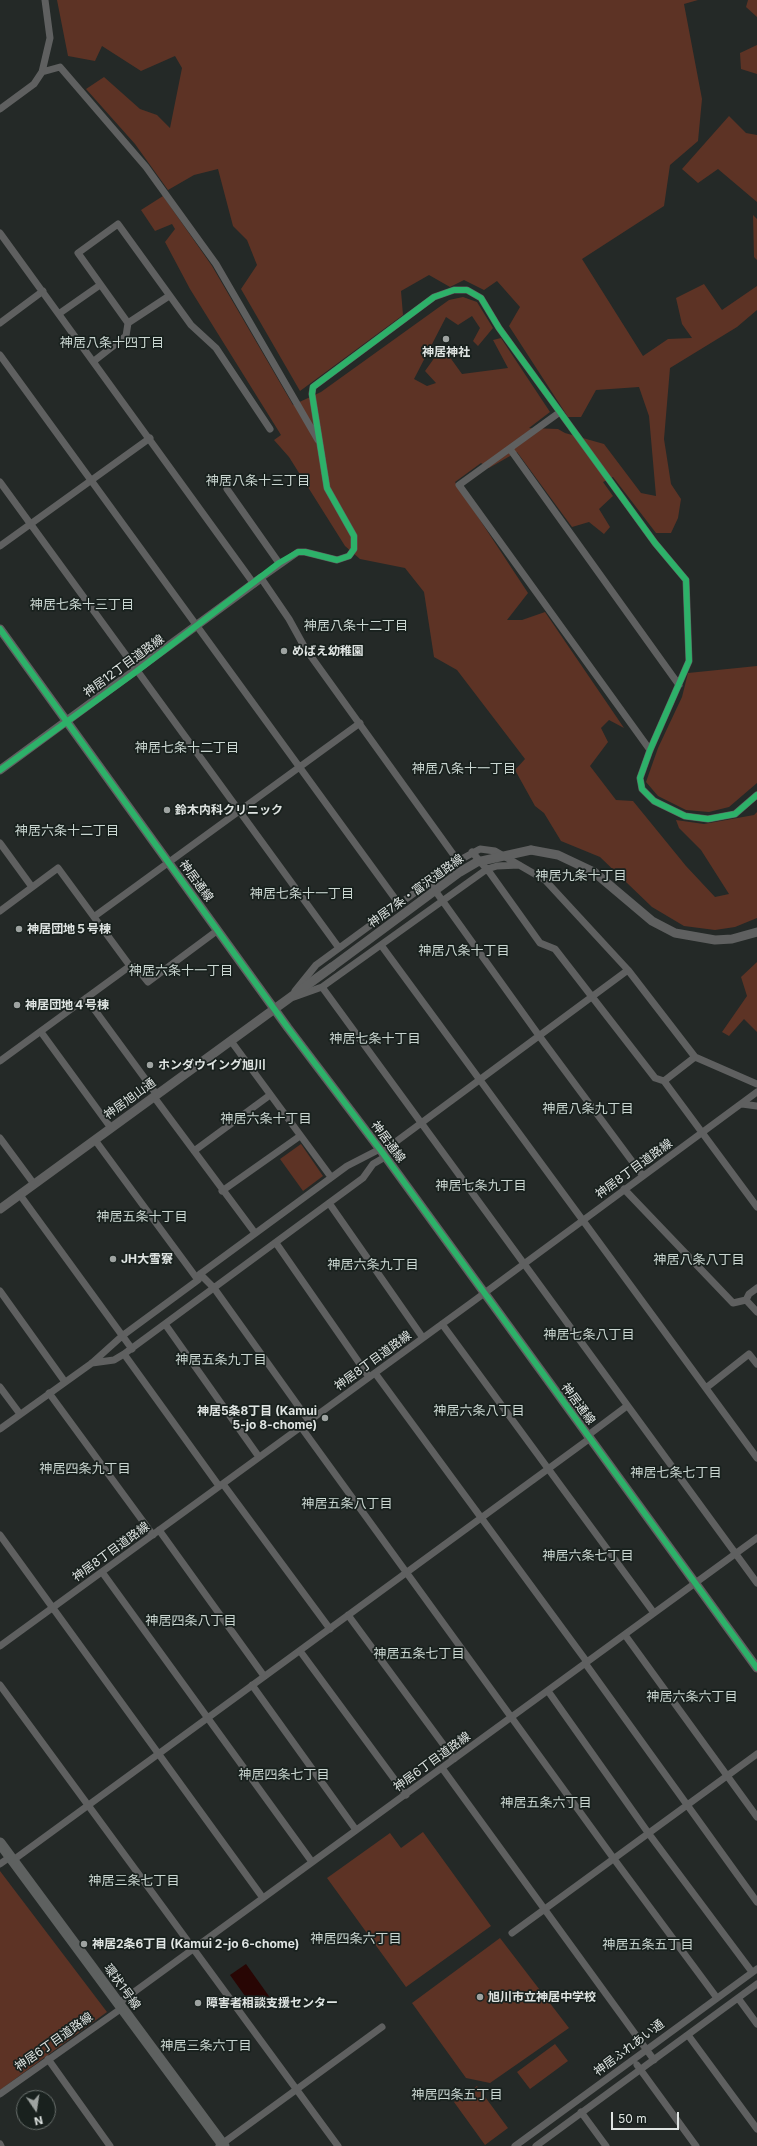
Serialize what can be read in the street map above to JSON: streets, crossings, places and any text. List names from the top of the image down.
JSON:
{
  "streets": {
    "main road": ["環状1号線"],
    "street": [
      "神居12丁目道路線",
      "神居通線",
      "神居7条・富沢道路線",
      "神居旭山通",
      "神居8丁目道路線",
      "神居6丁目道路線",
      "神居ふれあい通"
    ]
  },
  "crossings": [
    ["神居12丁目道路線", "神居通線"],
    ["神居通線", "神居7条・富沢道路線"],
    ["神居通線", "神居旭山通"],
    ["神居通線", "神居8丁目道路線"],
    ["神居通線", "神居6丁目道路線"],
    ["神居7条・富沢道路線", "神居旭山通"],
    ["神居6丁目道路線", "環状1号線"]
  ],
  "districts": [
    "神居八条十四丁目",
    "神居八条十三丁目",
    "神居七条十三丁目",
    "神居八条十二丁目",
    "神居七条十二丁目",
    "神居八条十一丁目",
    "神居六条十二丁目",
    "神居九条十丁目",
    "神居七条十一丁目",
    "神居八条十丁目",
    "神居六条十一丁目",
    "神居七条十丁目",
    "神居八条九丁目",
    "神居六条十丁目",
    "神居七条九丁目",
    "神居五条十丁目",
    "神居八条八丁目",
    "神居六条九丁目",
    "神居七条八丁目",
    "神居五条九丁目",
    "神居六条八丁目",
    "神居四条九丁目",
    "神居七条七丁目",
    "神居五条八丁目",
    "神居六条七丁目",
    "神居四条八丁目",
    "神居五条七丁目",
    "神居六条六丁目",
    "神居四条七丁目",
    "神居五条六丁目",
    "神居三条七丁目",
    "神居四条六丁目",
    "神居五条五丁目",
    "神居三条六丁目",
    "神居四条五丁目"
  ],
  "places": [
    "神居神社",
    "めばえ幼稚園",
    "鈴木内科クリニック",
    "神居団地５号棟",
    "神居団地４号棟",
    "ホンダウイング旭川",
    "JH大雪寮",
    "神居5条8丁目 (Kamui 5-jo 8-chome)",
    "神居2条6丁目 (Kamui 2-jo 6-chome)",
    "旭川市立神居中学校",
    "障害者相談支援センター"
  ],
  "scale_bar": "50 m",
  "north": "bottom"
}
